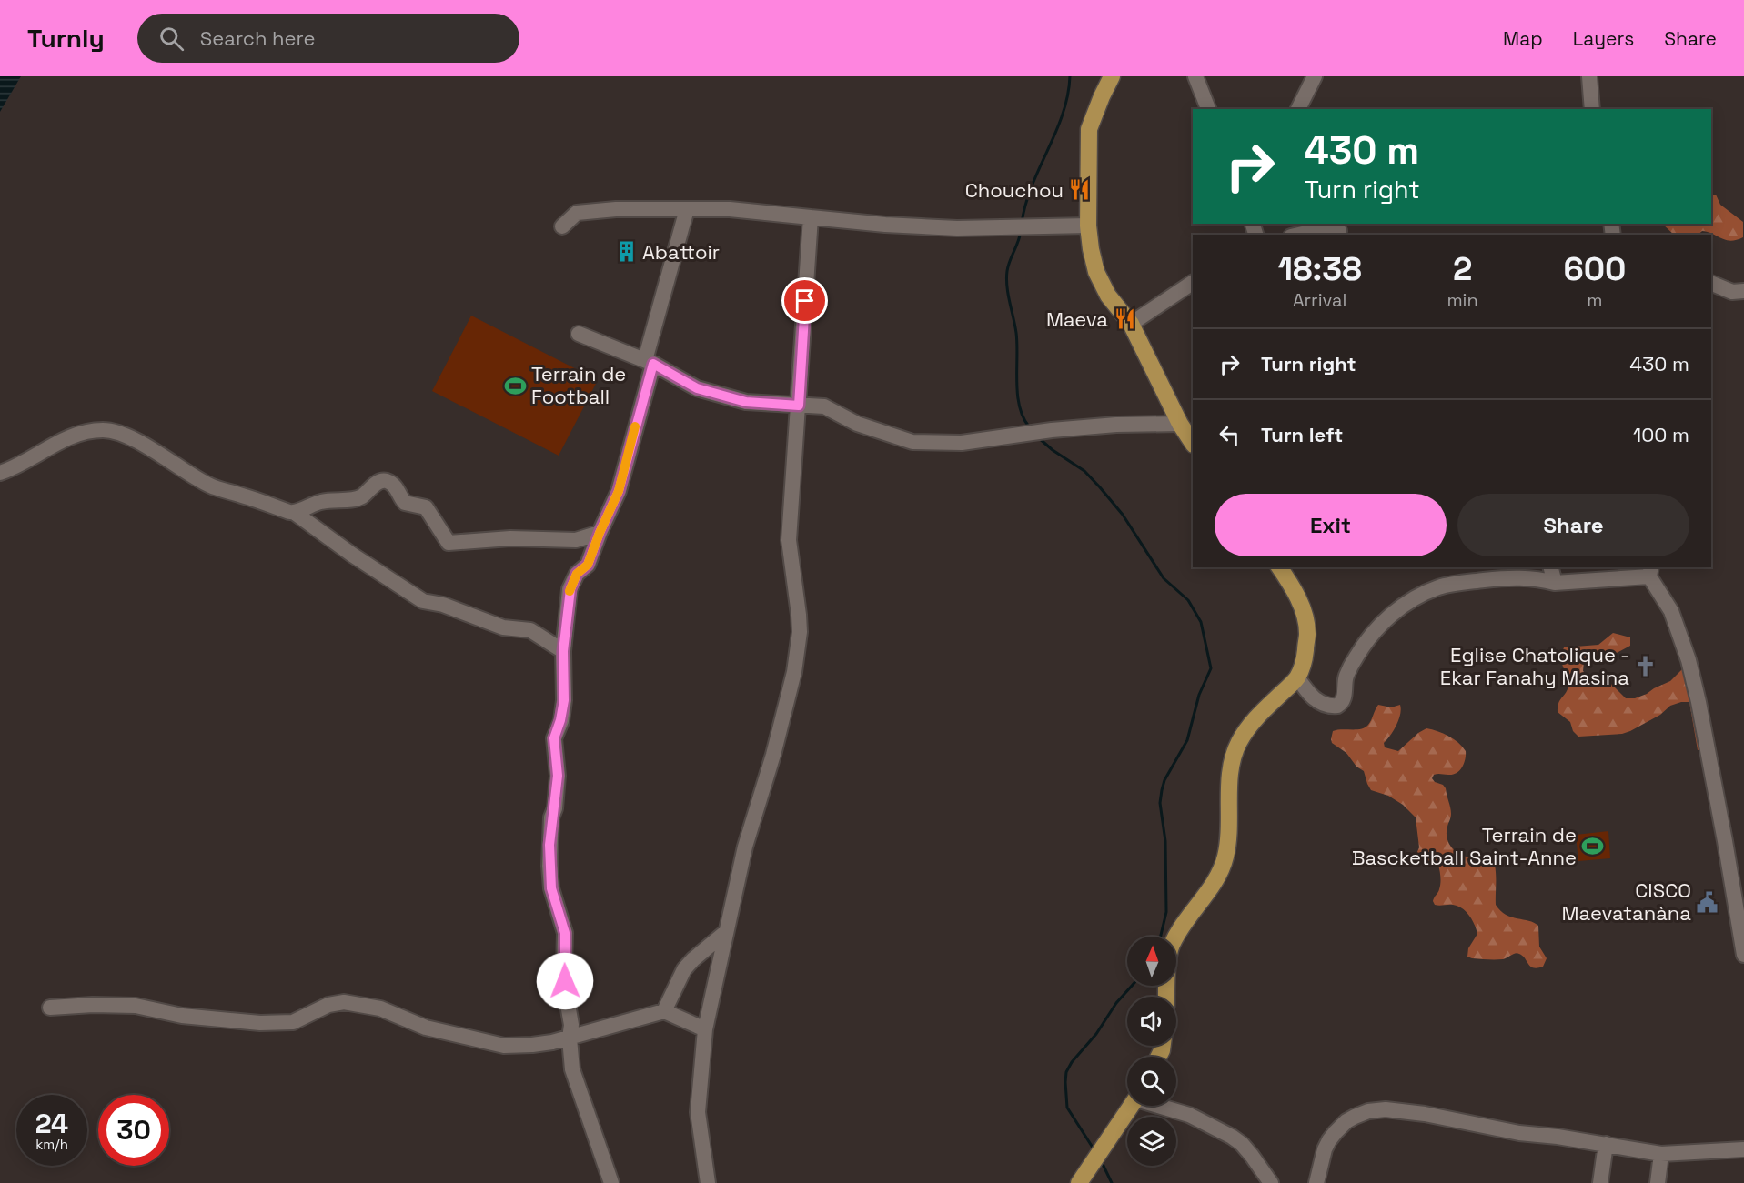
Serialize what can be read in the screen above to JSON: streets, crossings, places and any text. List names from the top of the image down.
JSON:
{
  "places": {
    "restaurant": ["Chouchou", "Maeva"],
    "building": ["Abattoir"],
    "sports": ["Terrain de Football", "Terrain de Bascketball Saint-Anne"],
    "church": ["Eglise Chatolique - Ekar Fanahy Masina"],
    "public building": ["CISCO Maevatanàna"]
  },
  "north": "top",
  "page": {
    "header": "Turnly",
    "search": "Search here",
    "nav": ["Map", "Layers", "Share"],
    "turn": ["430 m", "Turn right"],
    "eta": [
      "18:38",
      "Arrival",
      "2",
      "min",
      "600",
      "m"
    ],
    "list": [
      {
        "name": "Turn right",
        "value": "430 m"
      },
      {
        "name": "Turn left",
        "value": "100 m"
      }
    ],
    "buttons": ["Exit", "Share"],
    "speed": "24 km/h",
    "limit": "30"
  }
}
